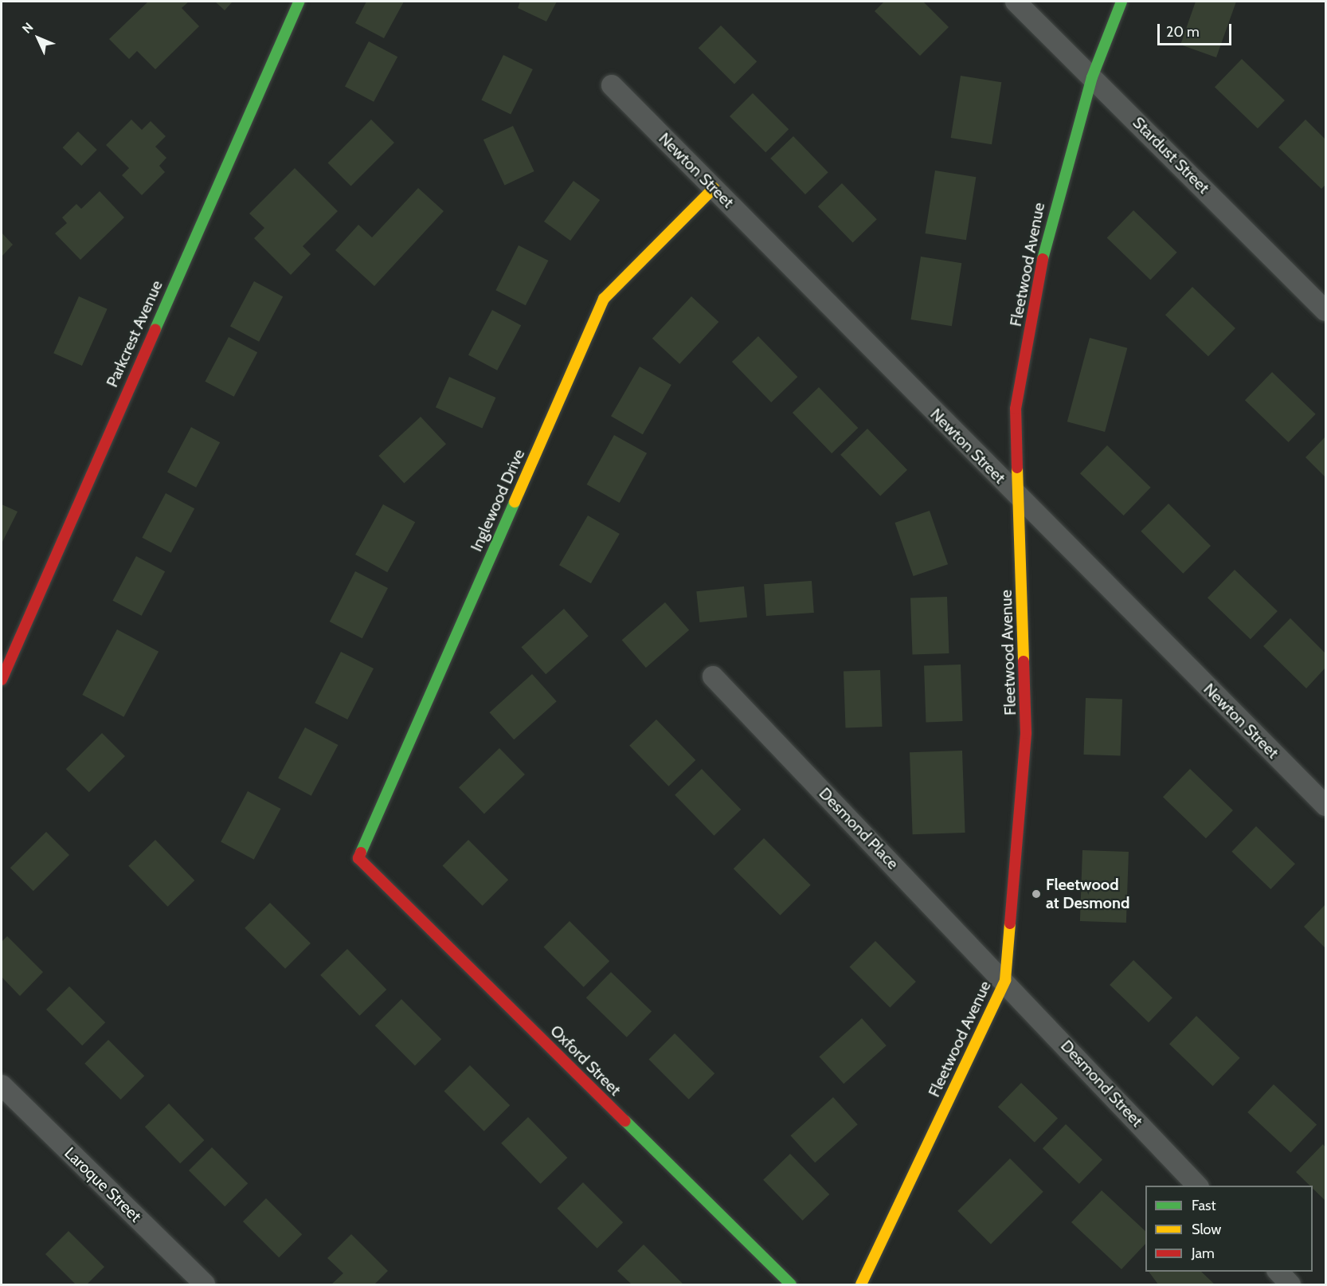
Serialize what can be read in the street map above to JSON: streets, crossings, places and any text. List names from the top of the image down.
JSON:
{
  "streets": {
    "street": [
      "Stardust Street",
      "Newton Street",
      "Fleetwood Avenue",
      "Parkcrest Avenue",
      "Inglewood Drive",
      "Desmond Place",
      "Oxford Street",
      "Desmond Street",
      "Laroque Street"
    ]
  },
  "crossings": [
    ["Stardust Street", "Fleetwood Avenue"],
    ["Newton Street", "Fleetwood Avenue"],
    ["Newton Street", "Inglewood Drive"],
    ["Fleetwood Avenue", "Desmond Place"],
    ["Fleetwood Avenue", "Desmond Street"],
    ["Inglewood Drive", "Oxford Street"],
    ["Desmond Place", "Desmond Street"]
  ],
  "places": ["Fleetwood at Desmond"],
  "legend": ["Fast", "Slow", "Jam"],
  "scale_bar": "20 m",
  "north": "top left"
}
